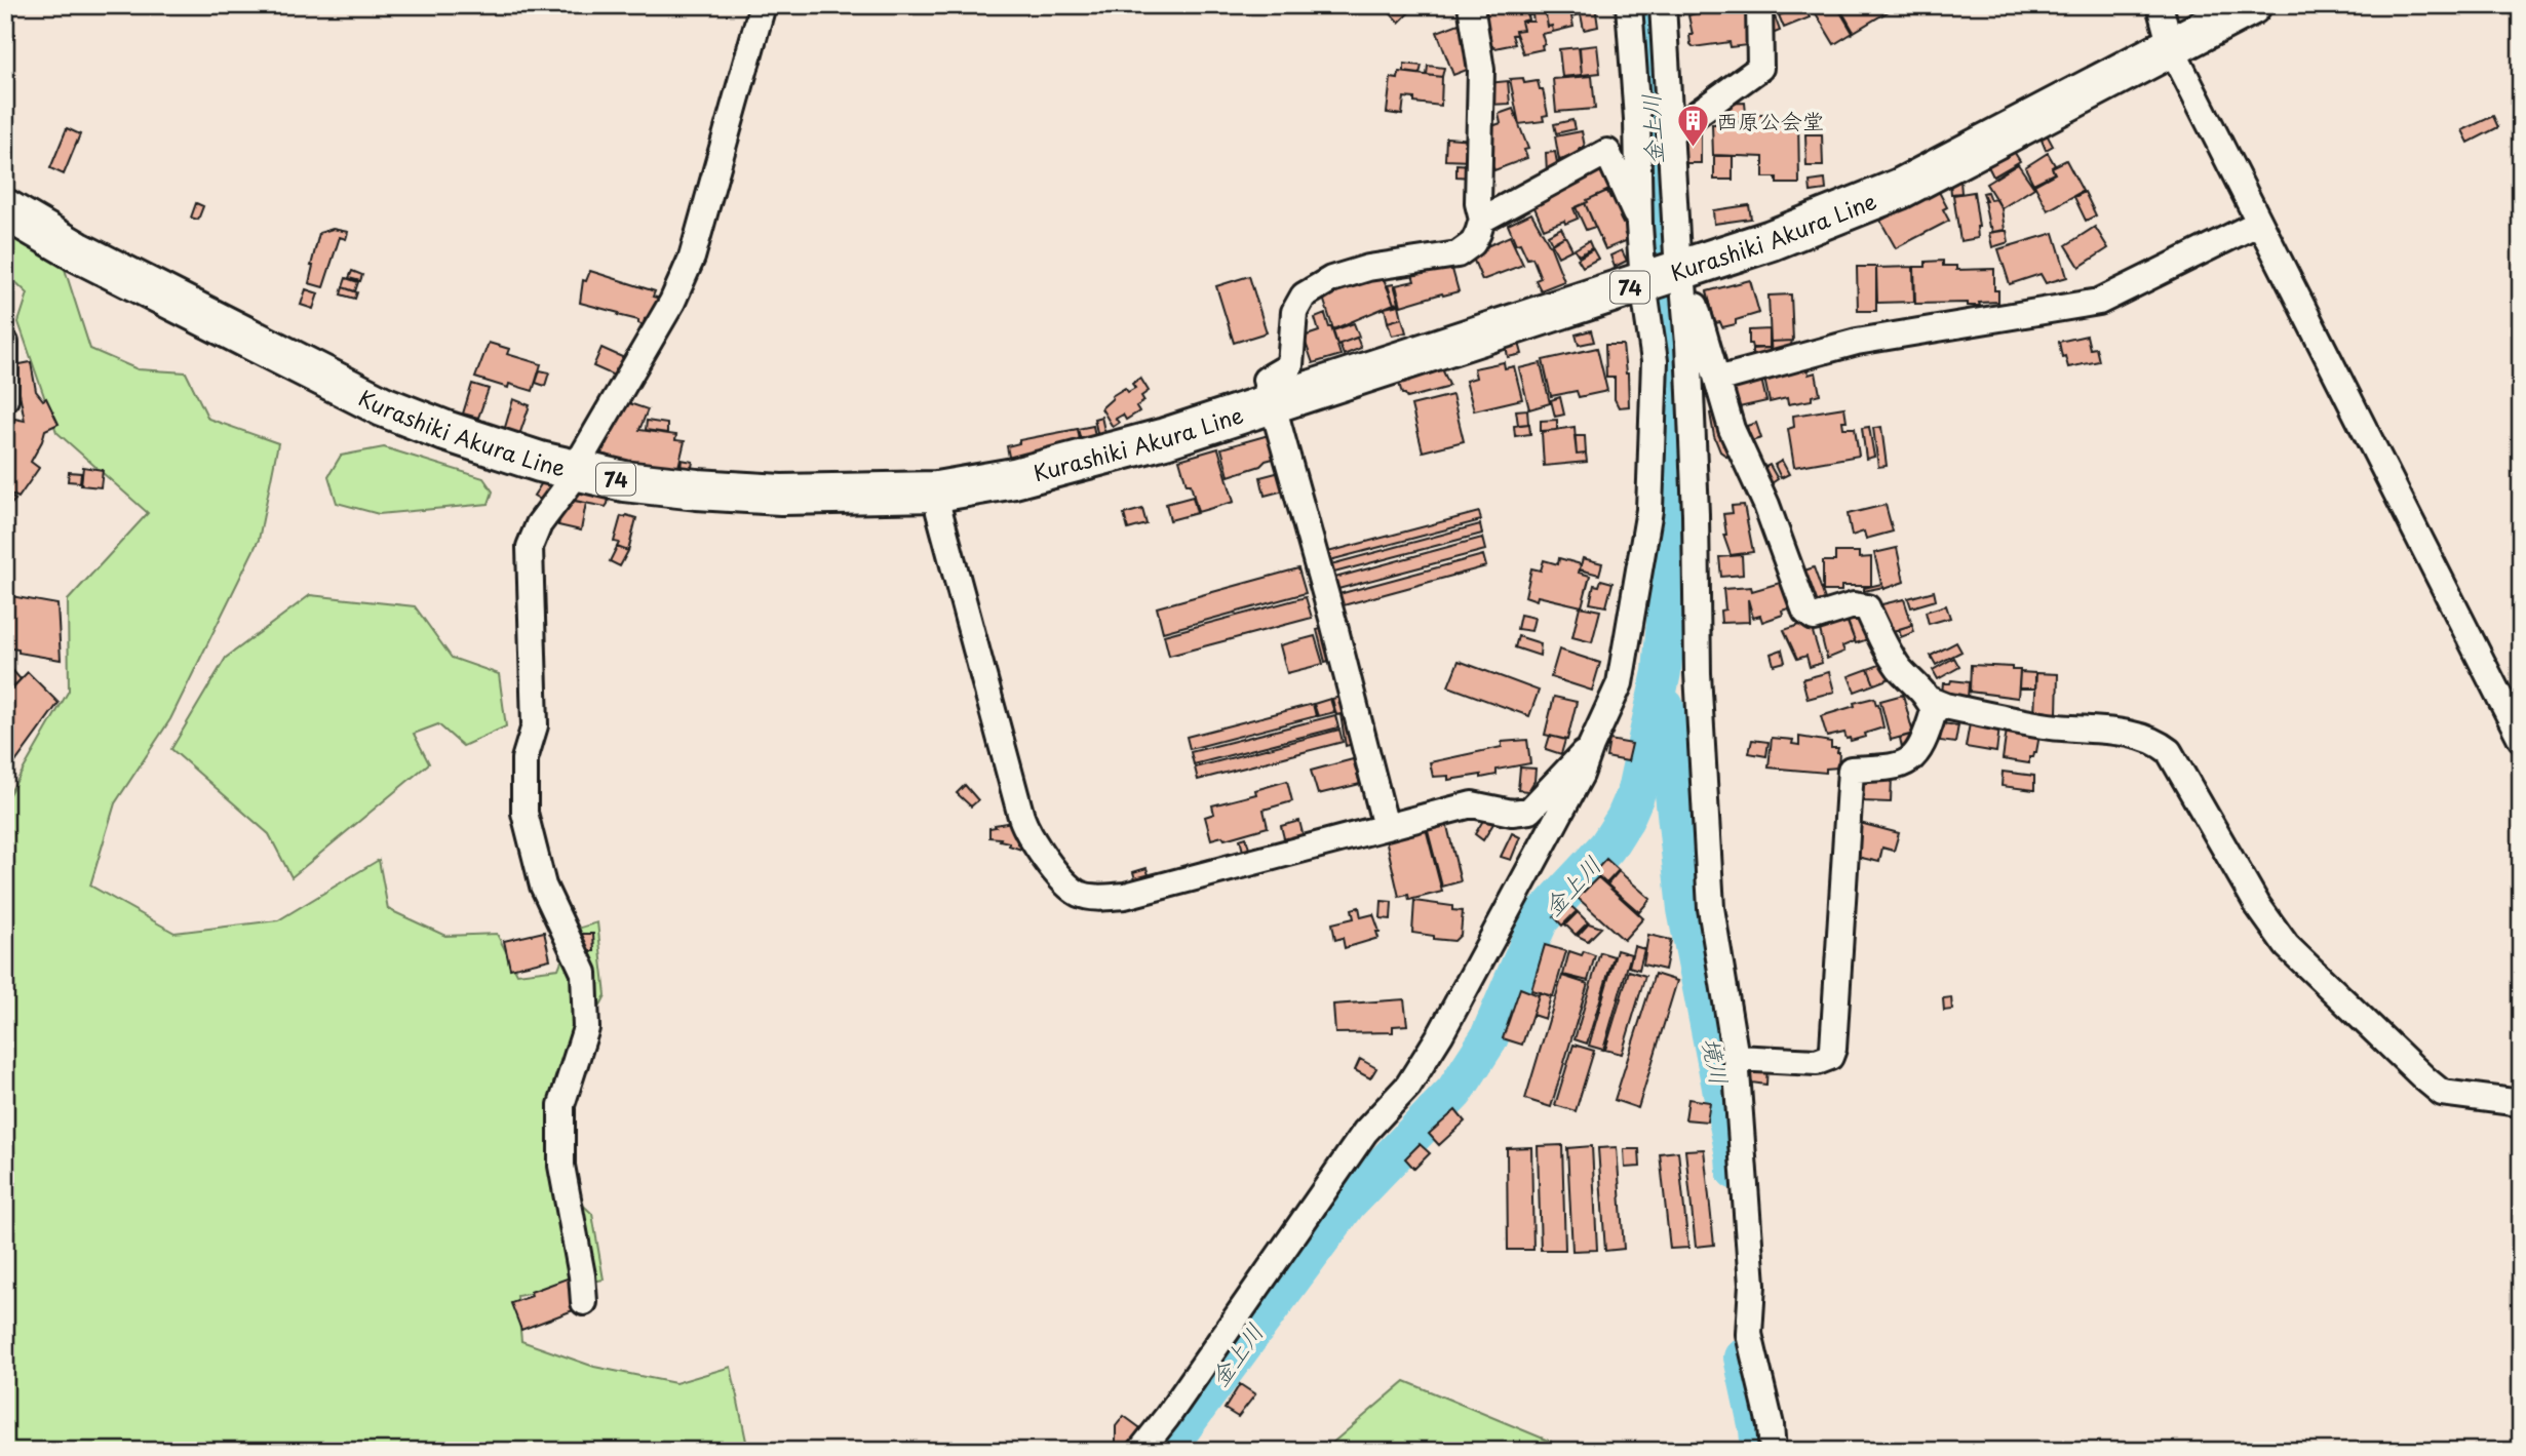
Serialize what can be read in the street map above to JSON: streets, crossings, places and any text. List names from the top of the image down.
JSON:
{
  "streets": {
    "main road": ["Kurashiki Akura Line", "74"]
  },
  "water": ["金上川", "境川"],
  "places": {
    "building": ["西原公会堂"]
  }
}
